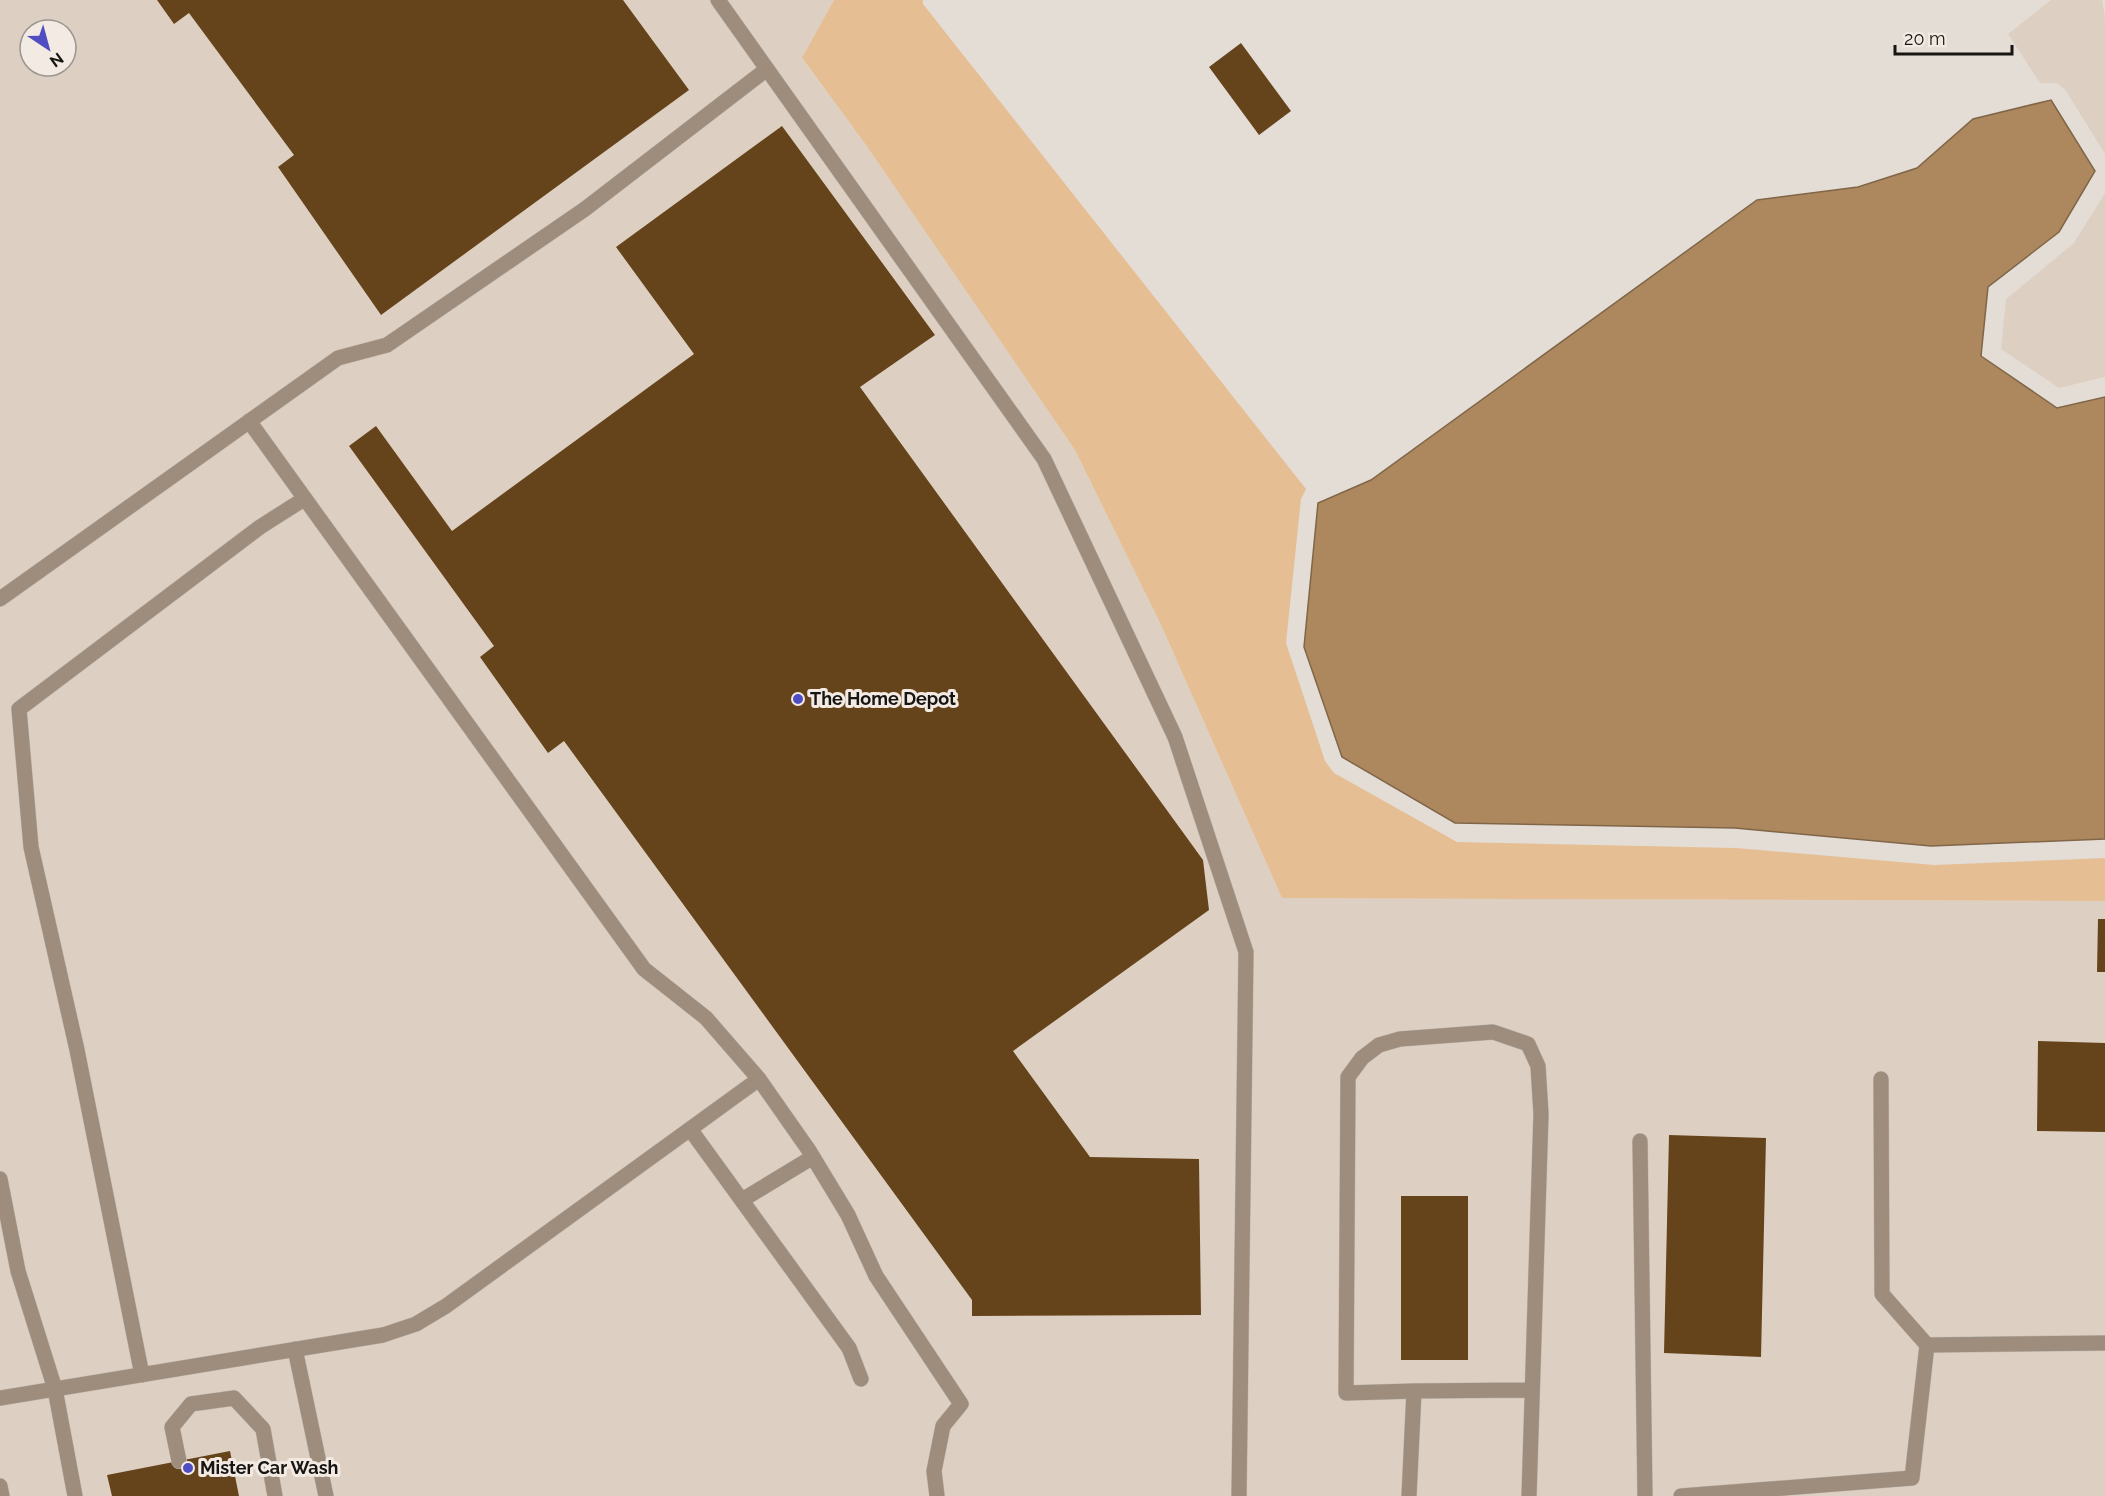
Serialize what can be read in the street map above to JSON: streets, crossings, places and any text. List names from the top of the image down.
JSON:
{
  "places": ["The Home Depot", "Mister Car Wash"],
  "scale_bar": "20 m",
  "north": "bottom right"
}
